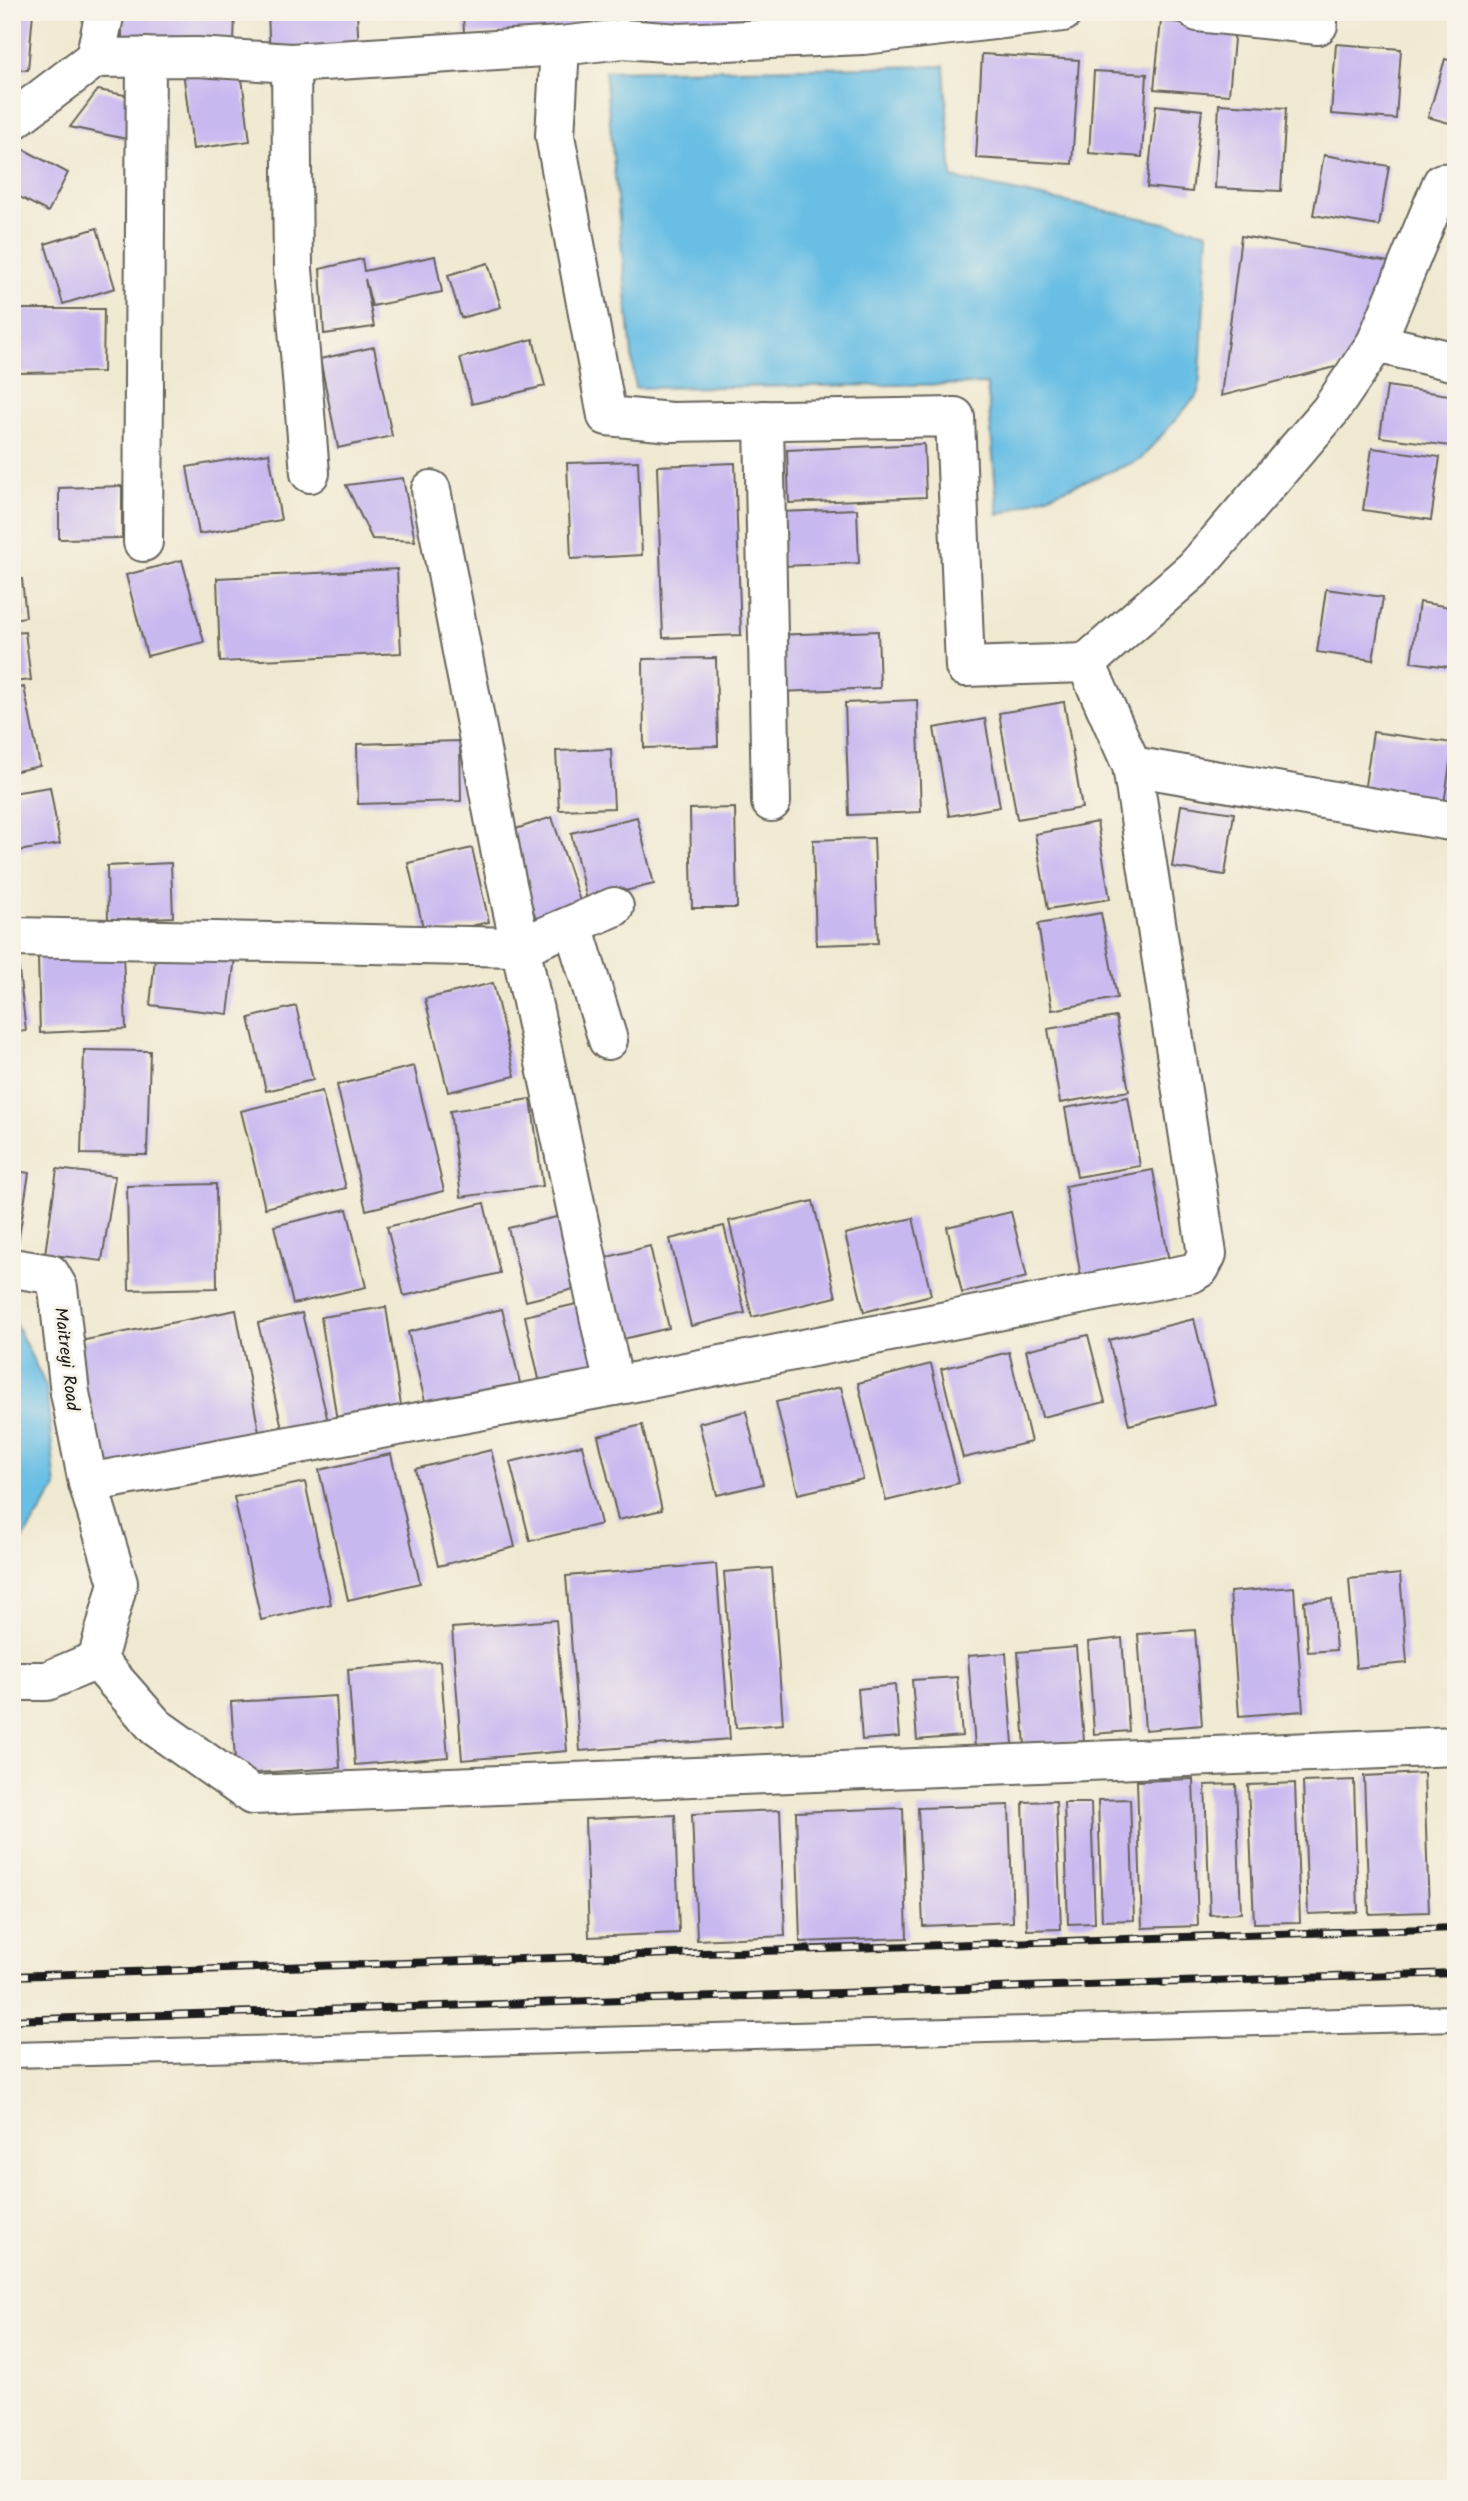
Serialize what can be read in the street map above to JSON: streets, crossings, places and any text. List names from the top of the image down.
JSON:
{
  "streets": {
    "street": ["Maitreyi Road"]
  }
}
